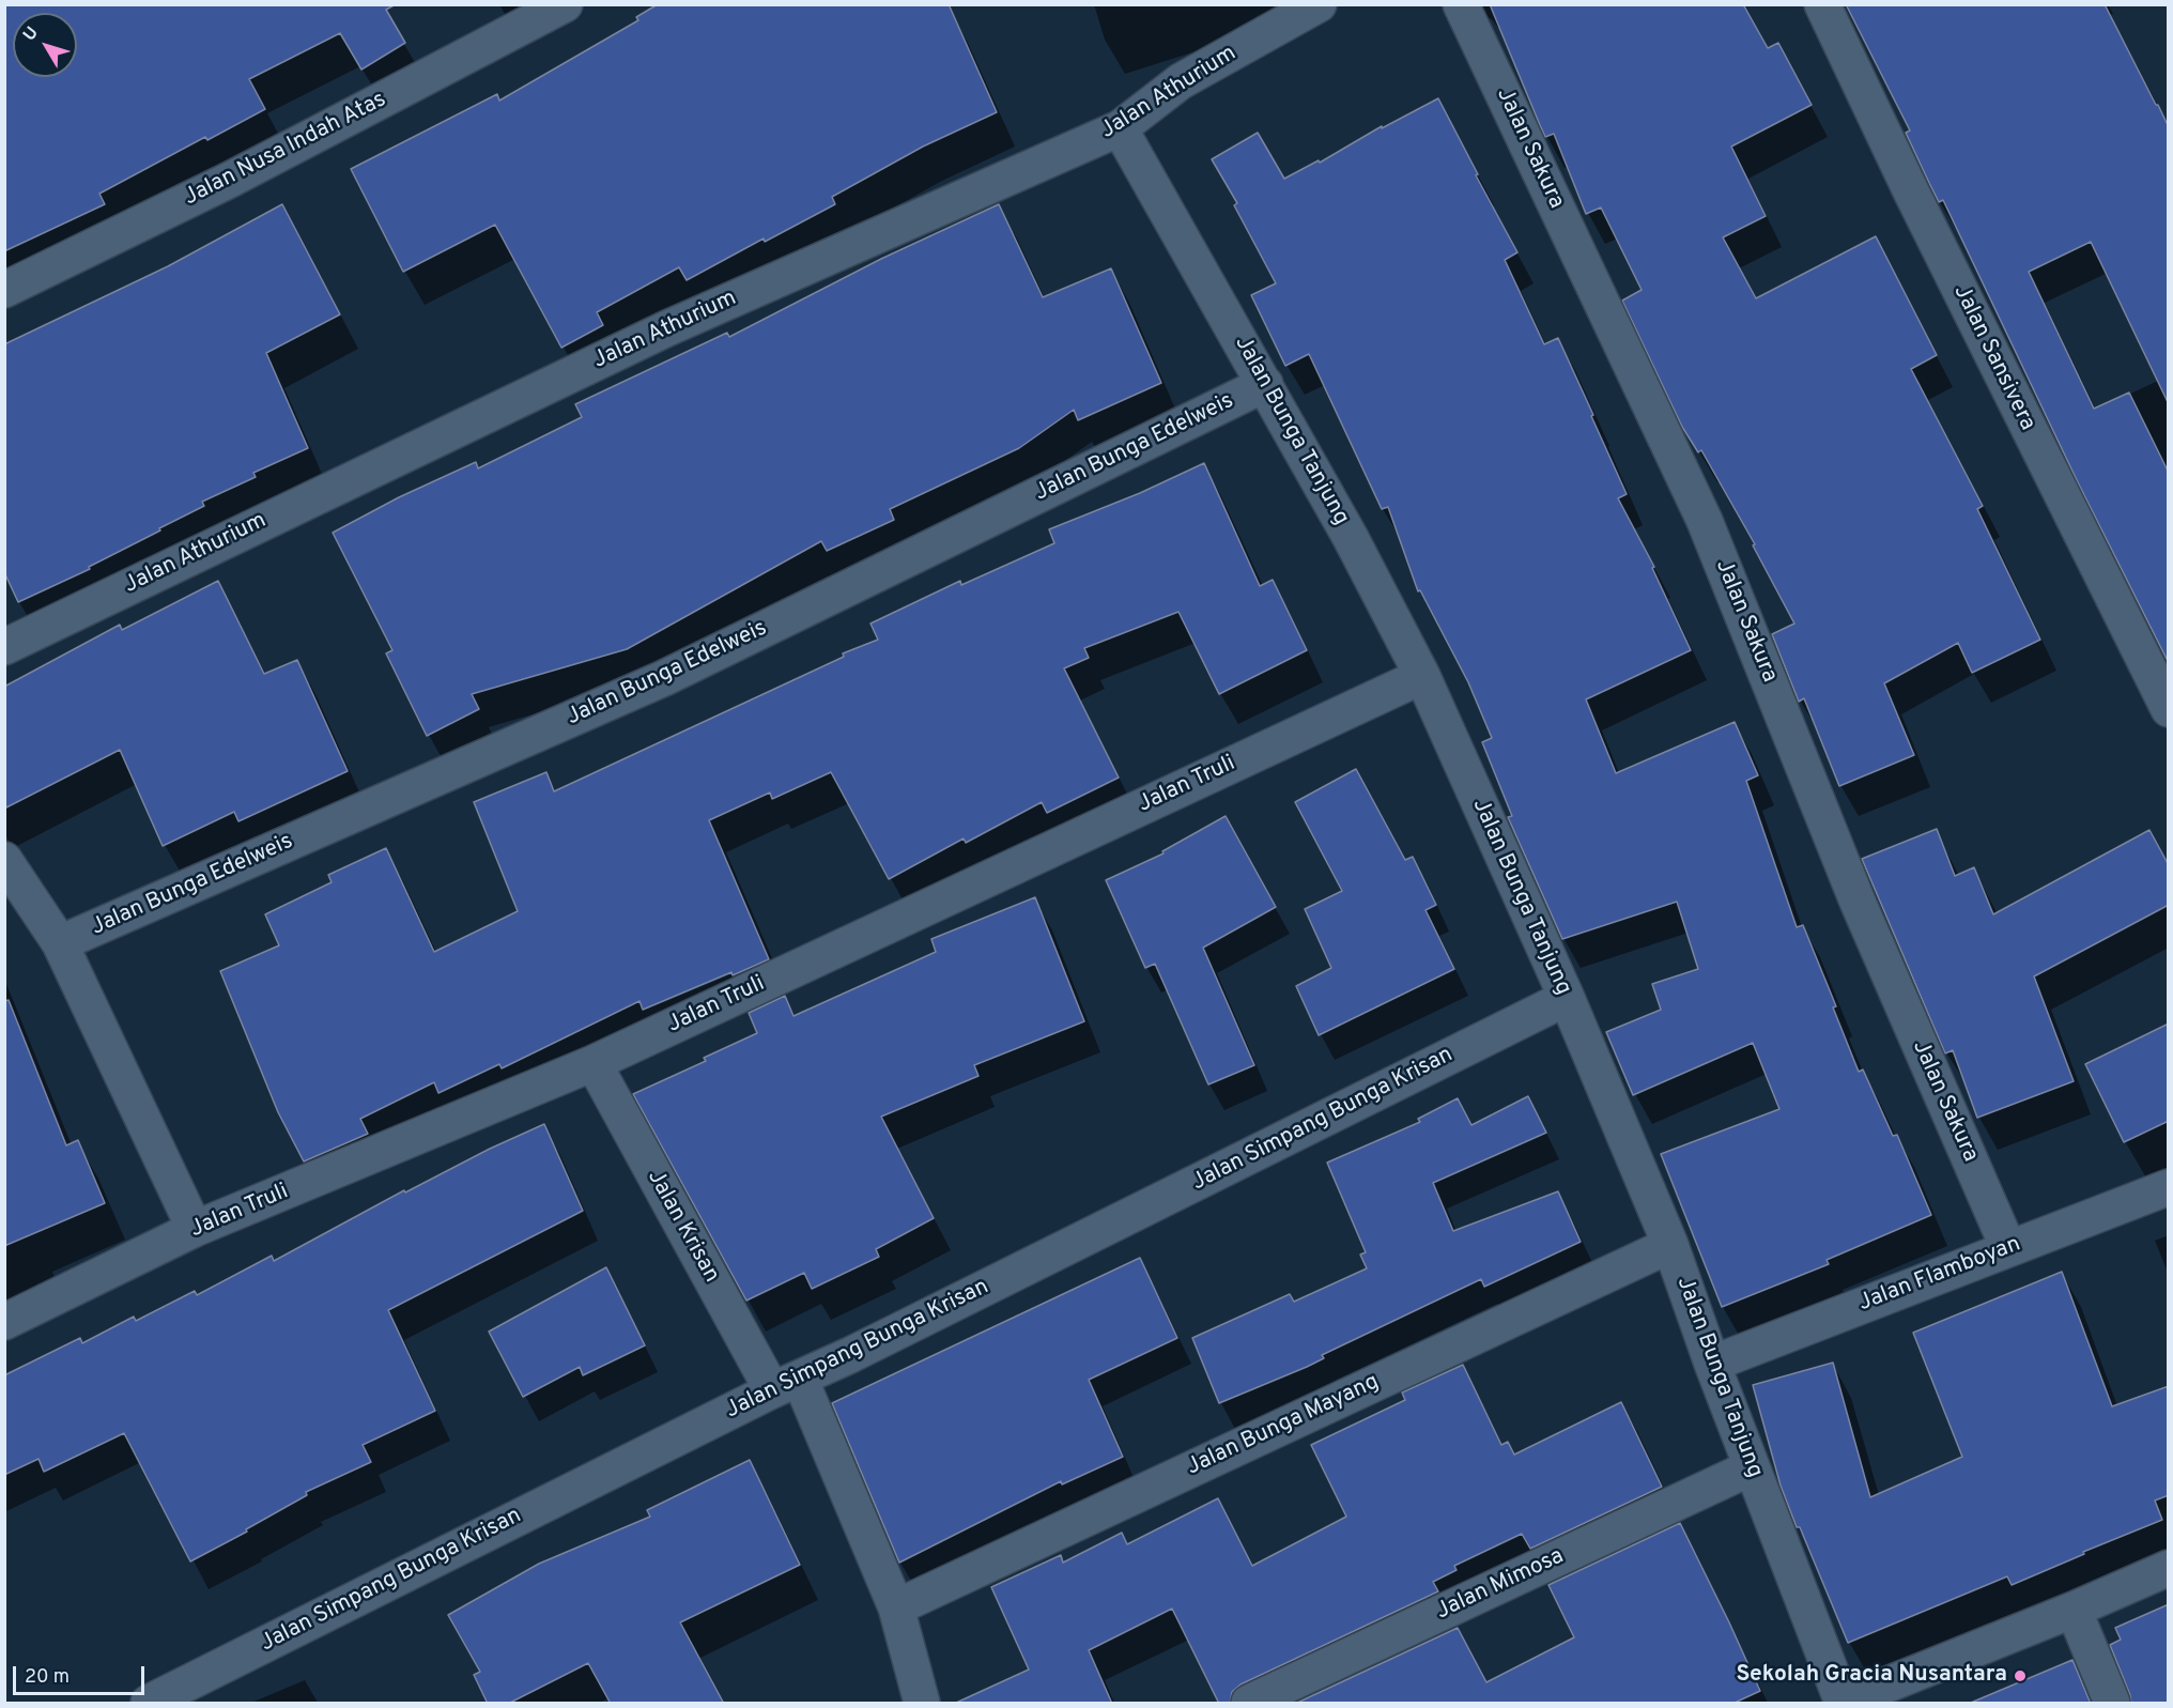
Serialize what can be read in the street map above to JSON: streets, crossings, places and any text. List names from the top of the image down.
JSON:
{
  "streets": {
    "street": [
      "Jalan Athurium",
      "Jalan Sakura",
      "Jalan Nusa Indah Atas",
      "Jalan Sansivera",
      "Jalan Bunga Tanjung",
      "Jalan Bunga Edelweis",
      "Jalan Truli",
      "Jalan Simpang Bunga Krisan",
      "Jalan Krisan",
      "Jalan Flamboyan",
      "Jalan Bunga Mayang",
      "Jalan Mimosa"
    ]
  },
  "crossings": [
    ["Jalan Athurium", "Jalan Bunga Tanjung"],
    ["Jalan Sakura", "Jalan Flamboyan"],
    ["Jalan Bunga Tanjung", "Jalan Bunga Edelweis"],
    ["Jalan Bunga Tanjung", "Jalan Truli"],
    ["Jalan Bunga Tanjung", "Jalan Simpang Bunga Krisan"],
    ["Jalan Bunga Tanjung", "Jalan Flamboyan"],
    ["Jalan Bunga Tanjung", "Jalan Bunga Mayang"],
    ["Jalan Bunga Tanjung", "Jalan Mimosa"],
    ["Jalan Truli", "Jalan Krisan"],
    ["Jalan Simpang Bunga Krisan", "Jalan Krisan"],
    ["Jalan Krisan", "Jalan Bunga Mayang"]
  ],
  "places": ["Sekolah Gracia Nusantara"],
  "scale_bar": "20 m",
  "north": "top left"
}
